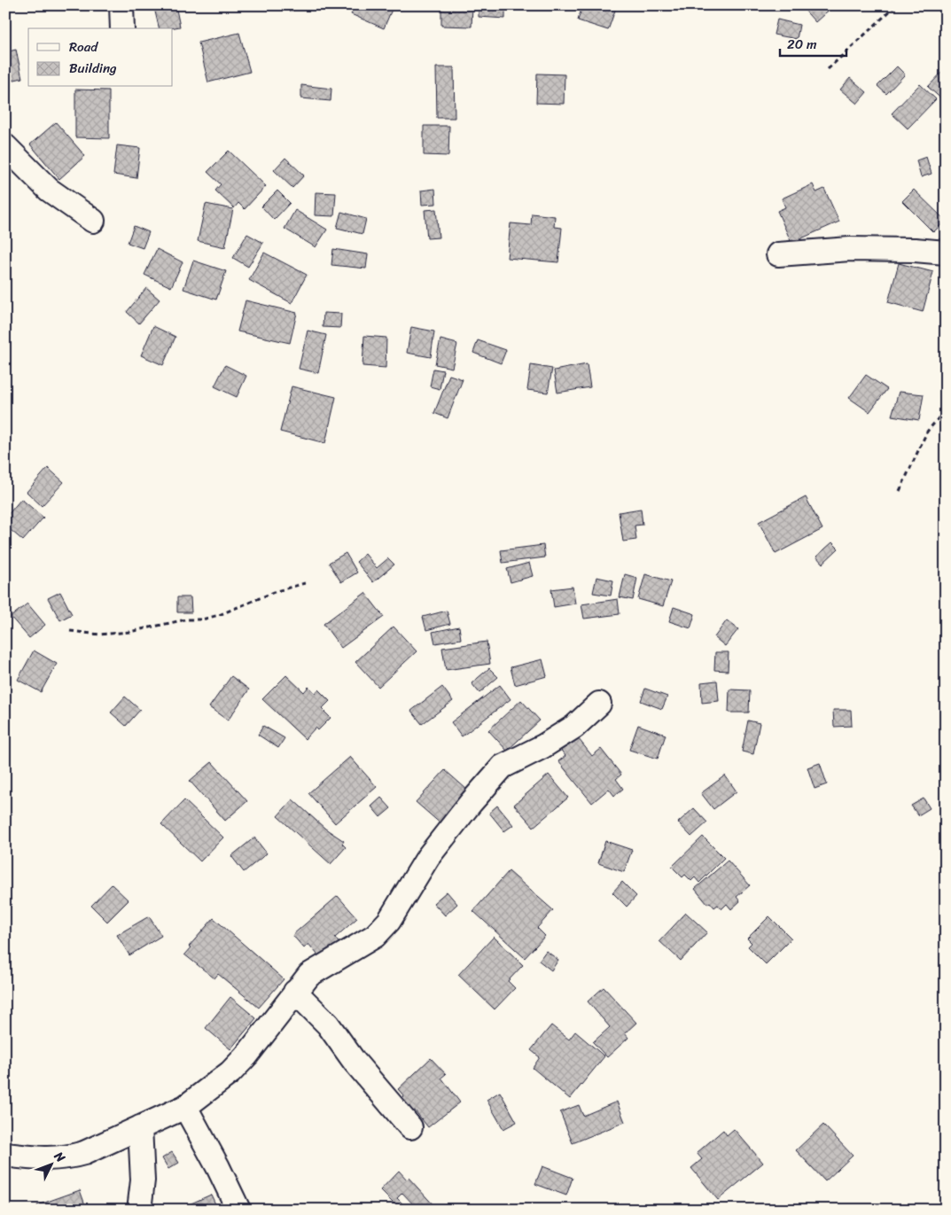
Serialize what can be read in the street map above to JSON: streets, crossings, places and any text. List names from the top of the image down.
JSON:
{
  "legend": ["Road", "Building"],
  "scale_bar": "20 m",
  "north": "top right"
}
